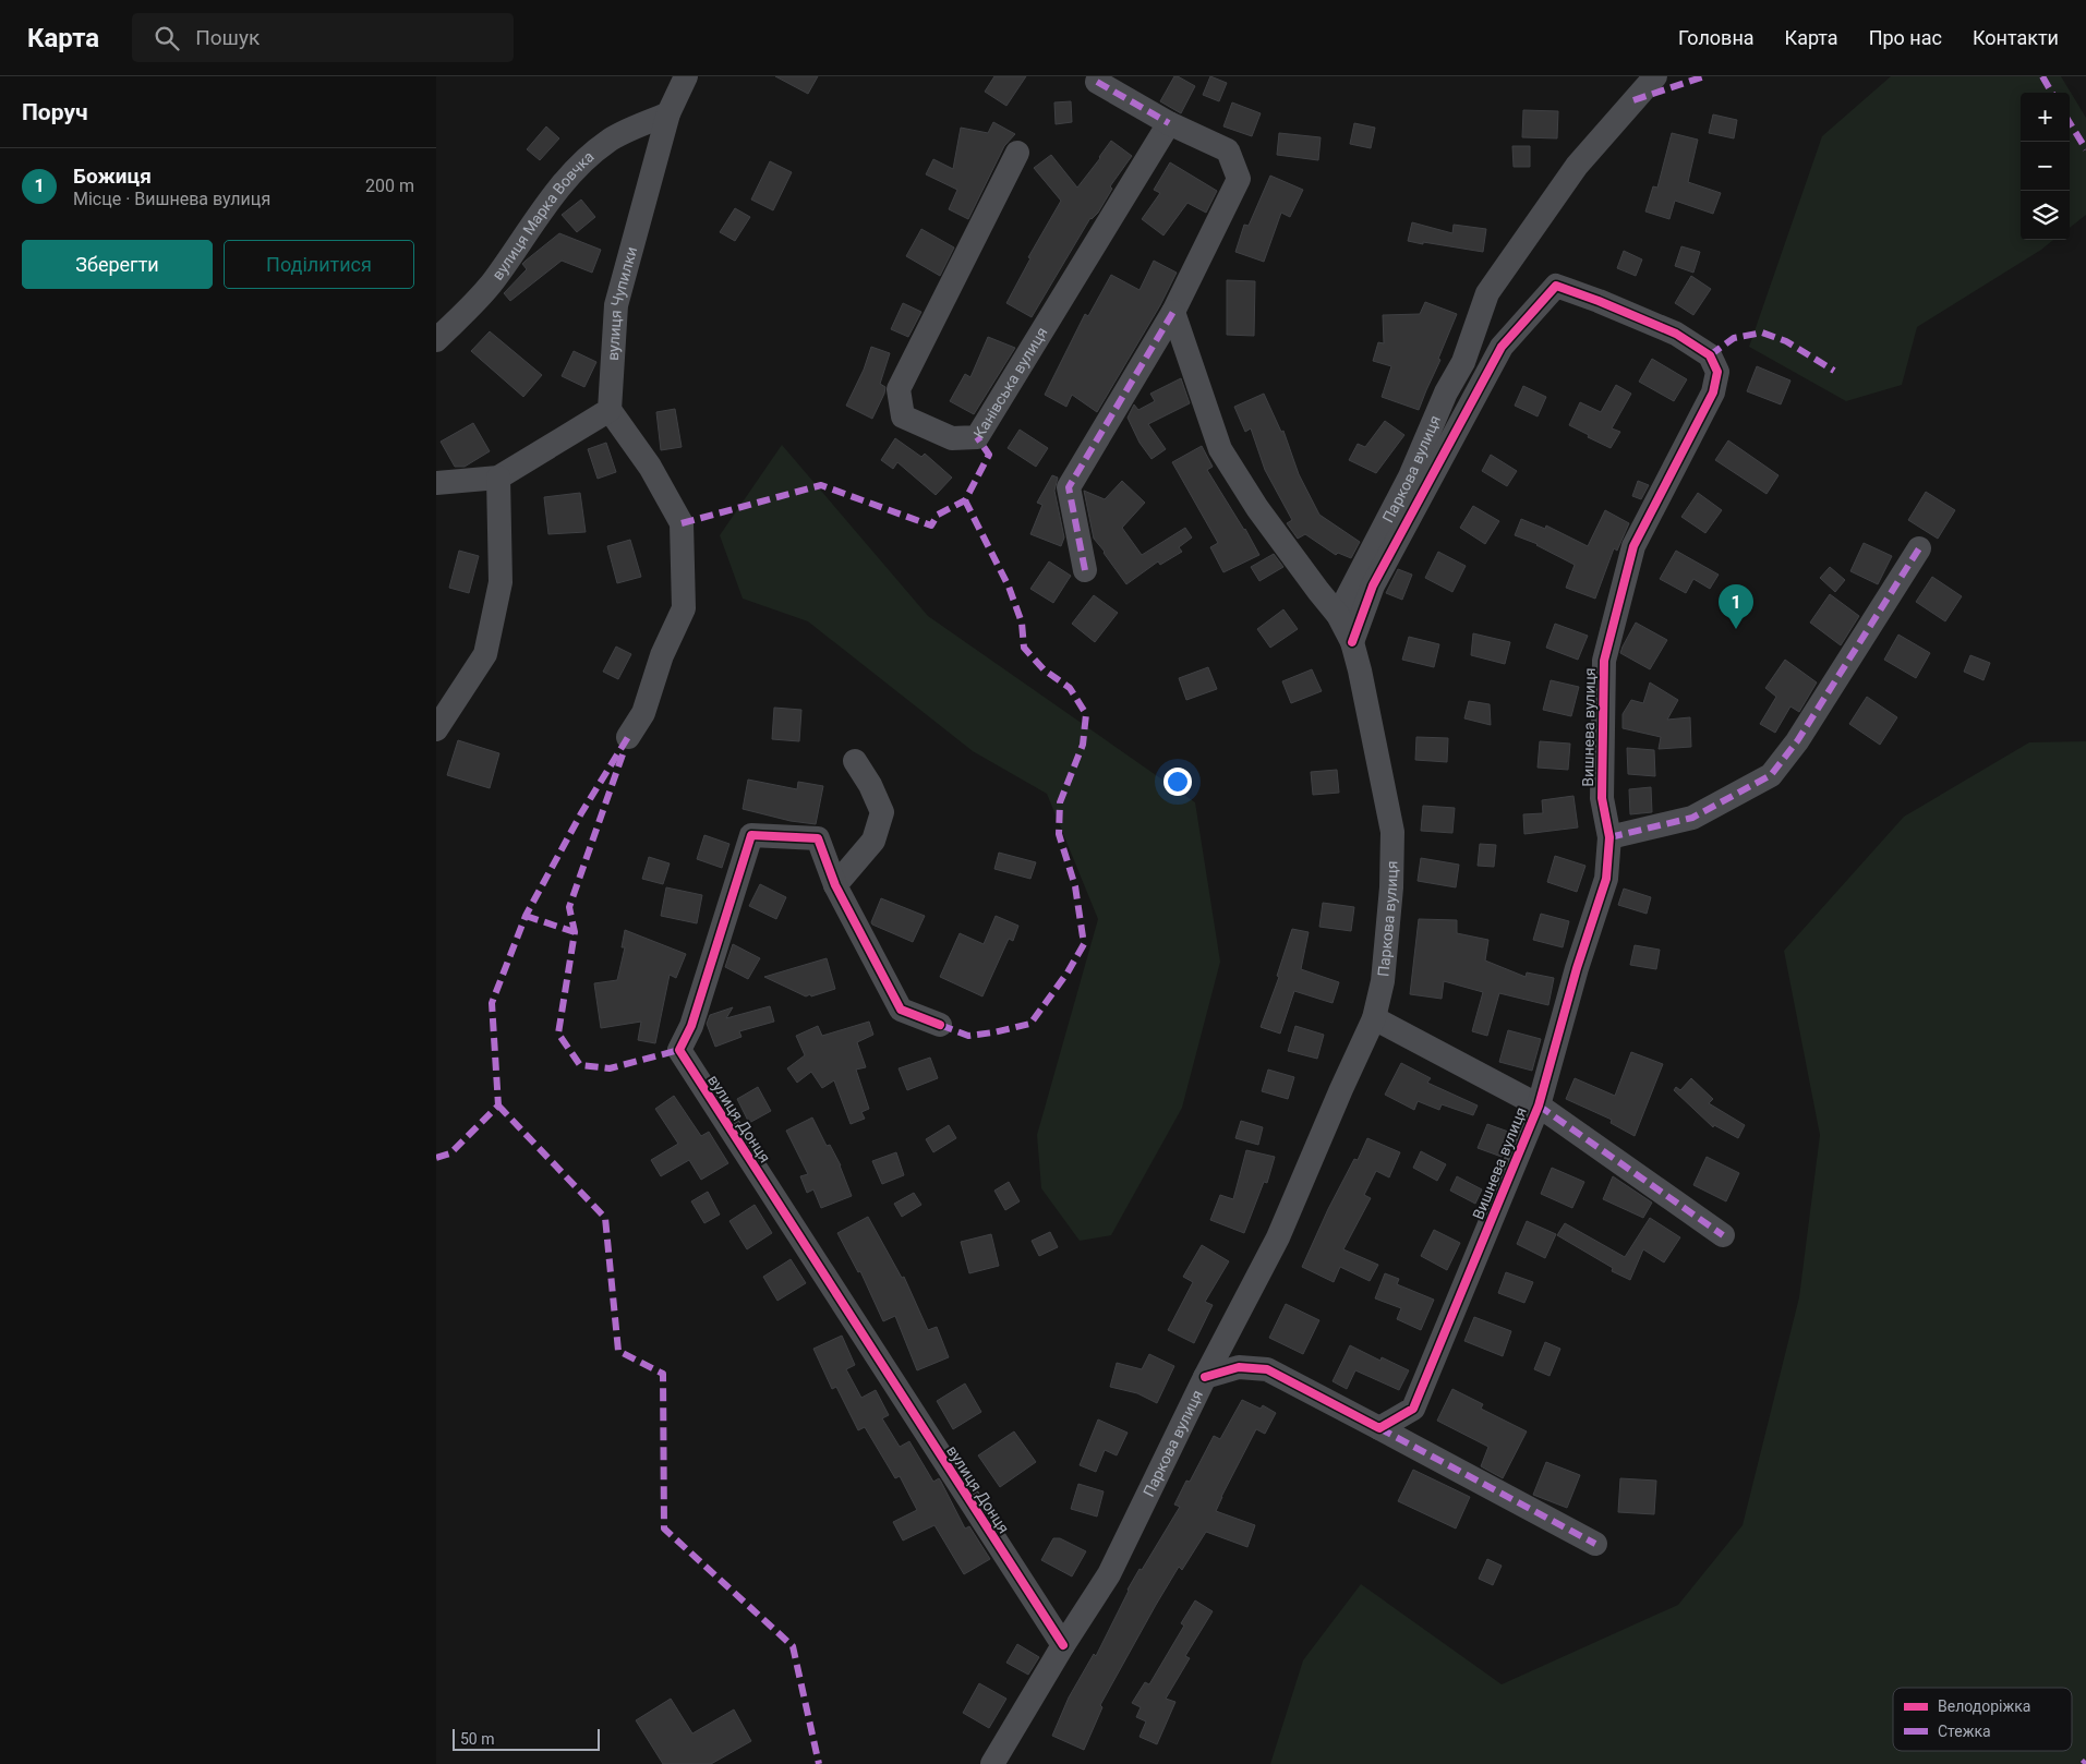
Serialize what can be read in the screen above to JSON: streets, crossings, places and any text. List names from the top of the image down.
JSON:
{
  "streets": {
    "street": [
      "вулиця Марка Вовчка",
      "вулиця Чупилки",
      "Канівська вулиця",
      "Паркова вулиця",
      "Вишнева вулиця",
      "вулиця Донця"
    ]
  },
  "crossings": [
    ["вулиця Марка Вовчка", "вулиця Чупилки"],
    ["Паркова вулиця", "Вишнева вулиця"],
    ["Паркова вулиця", "вулиця Донця"]
  ],
  "legend": ["Велодоріжка", "Стежка"],
  "scale_bar": "50 m",
  "page": {
    "header": "Карта",
    "search": "Пошук",
    "nav": [
      "Головна",
      "Карта",
      "Про нас",
      "Контакти"
    ],
    "heading": "Поруч",
    "map_buttons": ["+", "−"],
    "list": [
      {
        "mark": "1",
        "name": "Божиця",
        "note": "Місце · Вишнева вулиця",
        "value": "200 m"
      }
    ],
    "buttons": ["Зберегти", "Поділитися"],
    "pins": "1",
    "scale": "50 m"
  }
}
